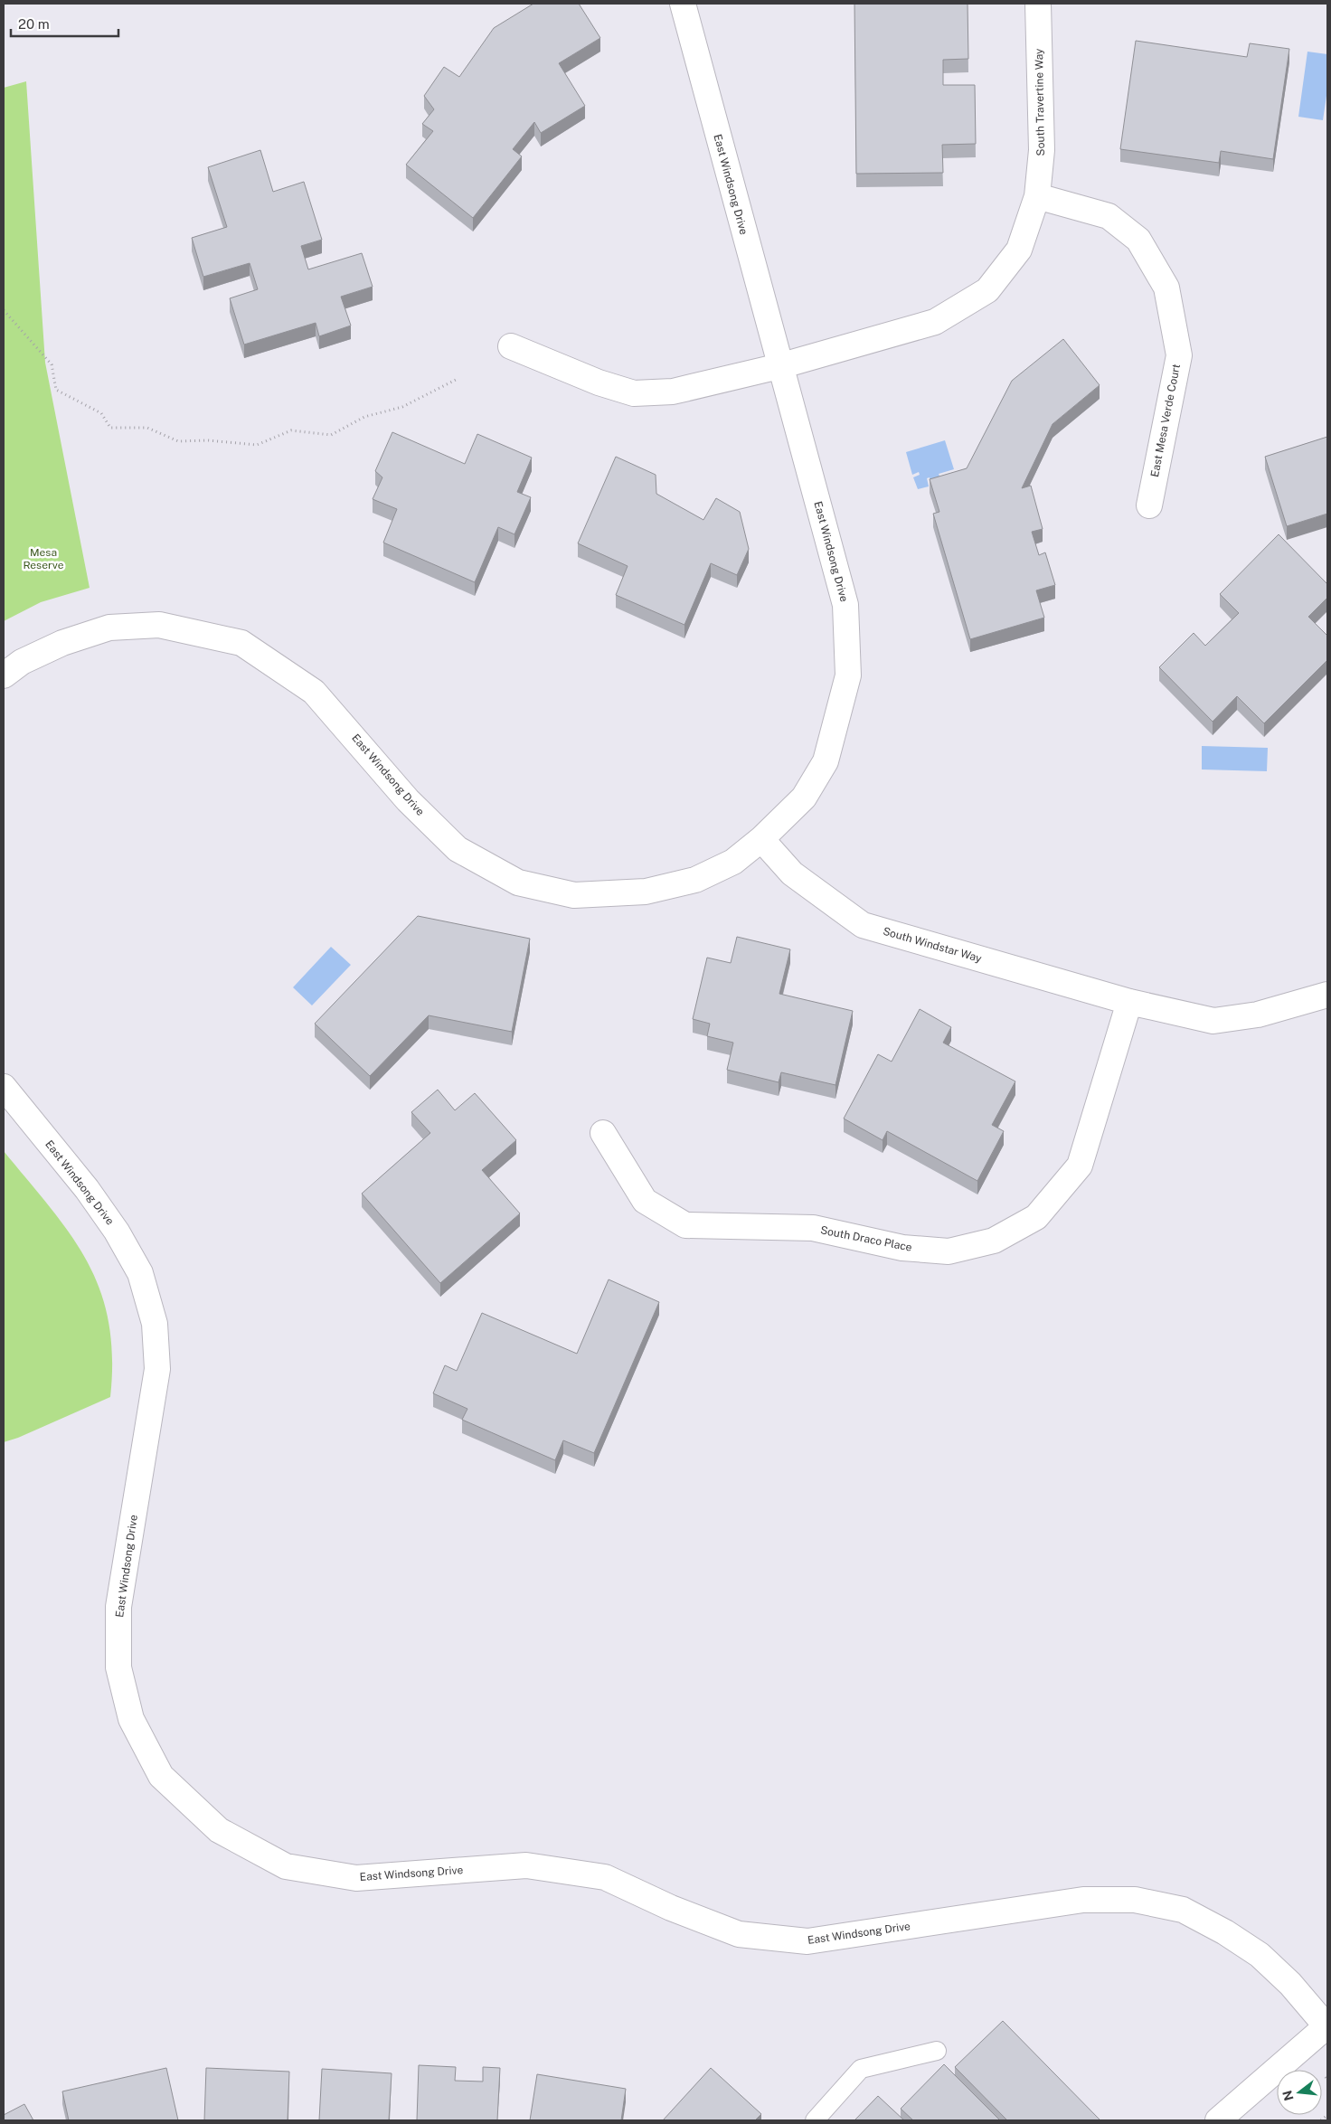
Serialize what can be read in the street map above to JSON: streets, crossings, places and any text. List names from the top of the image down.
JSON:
{
  "streets": {
    "street": [
      "South Travertine Way",
      "East Windsong Drive",
      "East Mesa Verde Court",
      "South Windstar Way",
      "South Draco Place"
    ]
  },
  "crossings": [
    ["South Travertine Way", "East Windsong Drive"],
    ["South Travertine Way", "East Mesa Verde Court"],
    ["East Windsong Drive", "South Windstar Way"],
    ["South Windstar Way", "South Draco Place"]
  ],
  "parks": ["Mesa Reserve"],
  "scale_bar": "20 m",
  "north": "left"
}
